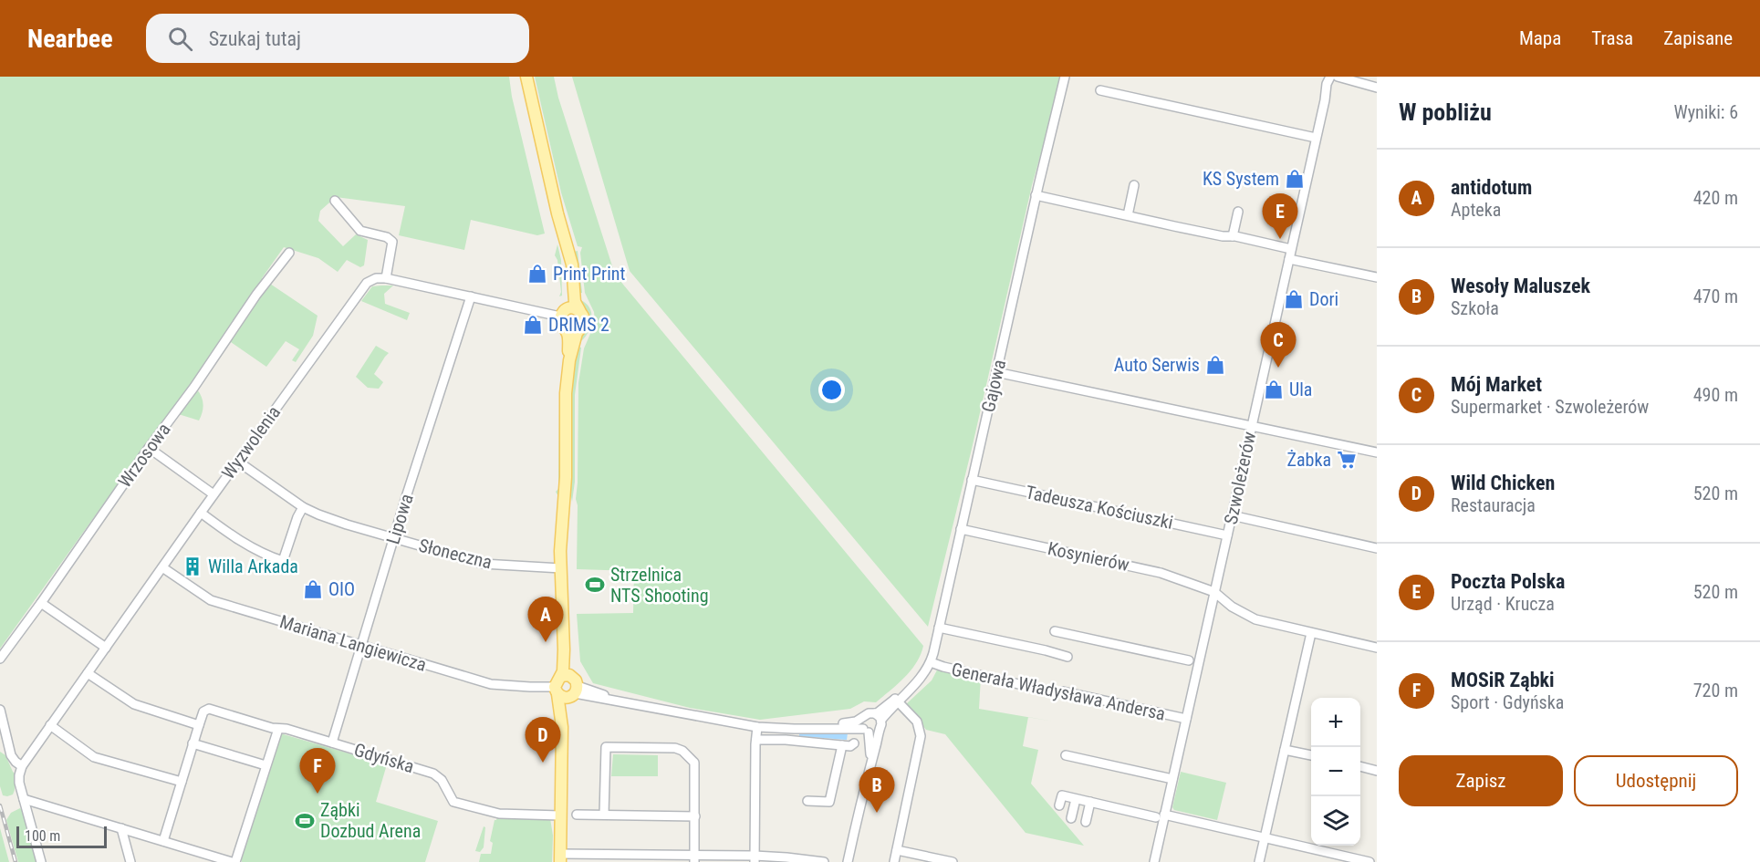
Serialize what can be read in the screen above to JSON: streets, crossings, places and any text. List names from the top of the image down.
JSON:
{
  "streets": {
    "street": [
      "Gajowa",
      "Wyzwolenia",
      "Wrzosowa",
      "Szwoleżerów",
      "Tadeusza Kościuszki",
      "Lipowa",
      "Słoneczna",
      "Kosynierów",
      "Mariana Langiewicza",
      "Generała Władysława Andersa",
      "Gdyńska"
    ]
  },
  "crossings": [
    ["Gajowa", "Tadeusza Kościuszki"],
    ["Gajowa", "Kosynierów"],
    ["Gajowa", "Generała Władysława Andersa"],
    ["Wyzwolenia", "Słoneczna"],
    ["Wyzwolenia", "Mariana Langiewicza"],
    ["Szwoleżerów", "Tadeusza Kościuszki"],
    ["Szwoleżerów", "Kosynierów"],
    ["Szwoleżerów", "Generała Władysława Andersa"],
    ["Lipowa", "Słoneczna"],
    ["Lipowa", "Mariana Langiewicza"],
    ["Lipowa", "Gdyńska"]
  ],
  "places": {
    "shop": [
      "KS System",
      "Print Print",
      "Dori",
      "DRIMS 2",
      "Auto Serwis",
      "Ula",
      "OIO"
    ],
    "supermarket": ["Żabka"],
    "building": ["Willa Arkada"],
    "sports": ["Strzelnica NTS Shooting", "Ząbki Dozbud Arena"]
  },
  "scale_bar": "100 m",
  "page": {
    "header": "Nearbee",
    "search": "Szukaj tutaj",
    "nav": ["Mapa", "Trasa", "Zapisane"],
    "heading": ["W pobliżu", "Wyniki: 6"],
    "list": [
      {
        "mark": "A",
        "name": "antidotum",
        "note": "Apteka",
        "value": "420 m"
      },
      {
        "mark": "B",
        "name": "Wesoły Maluszek",
        "note": "Szkoła",
        "value": "470 m"
      },
      {
        "mark": "C",
        "name": "Mój Market",
        "note": "Supermarket · Szwoleżerów",
        "value": "490 m"
      },
      {
        "mark": "D",
        "name": "Wild Chicken",
        "note": "Restauracja",
        "value": "520 m"
      },
      {
        "mark": "E",
        "name": "Poczta Polska",
        "note": "Urząd · Krucza",
        "value": "520 m"
      },
      {
        "mark": "F",
        "name": "MOSiR Ząbki",
        "note": "Sport · Gdyńska",
        "value": "720 m"
      }
    ],
    "pins": [
      "E",
      "C",
      "A",
      "D",
      "F",
      "B"
    ],
    "map_buttons": ["+", "−"],
    "buttons": ["Zapisz", "Udostępnij"],
    "scale": "100 m"
  }
}
